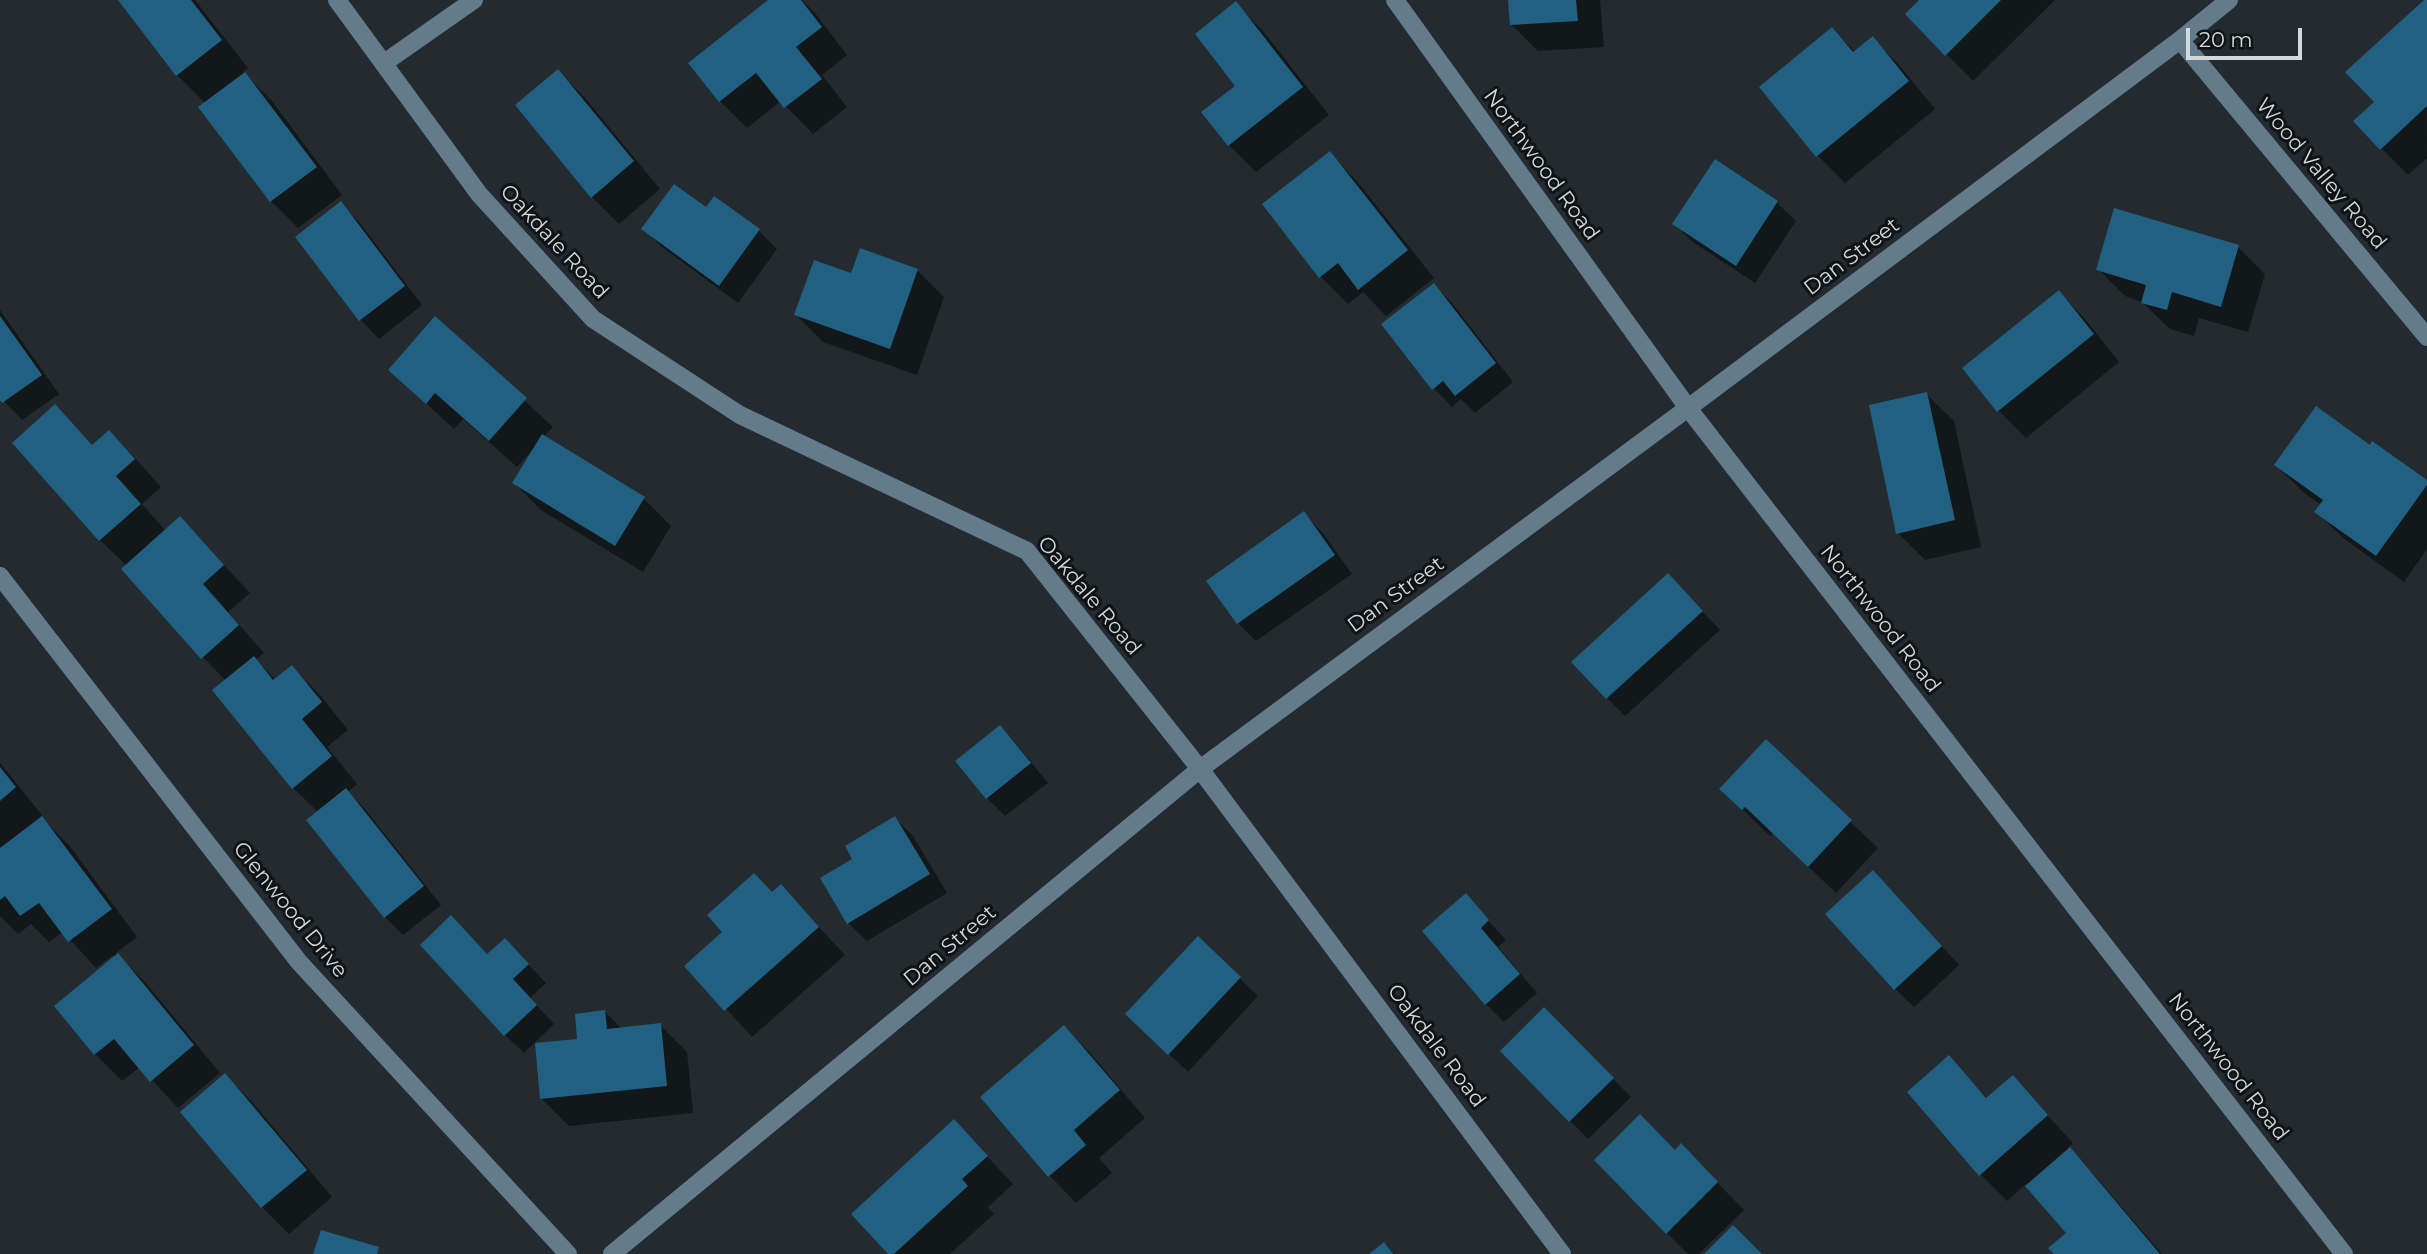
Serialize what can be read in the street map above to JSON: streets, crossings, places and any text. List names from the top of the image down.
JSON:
{
  "streets": {
    "street": [
      "Northwood Road",
      "Wood Valley Road",
      "Oakdale Road",
      "Dan Street",
      "Glenwood Drive"
    ]
  },
  "crossings": [
    ["Northwood Road", "Dan Street"],
    ["Wood Valley Road", "Dan Street"],
    ["Oakdale Road", "Dan Street"]
  ],
  "scale_bar": "20 m"
}
